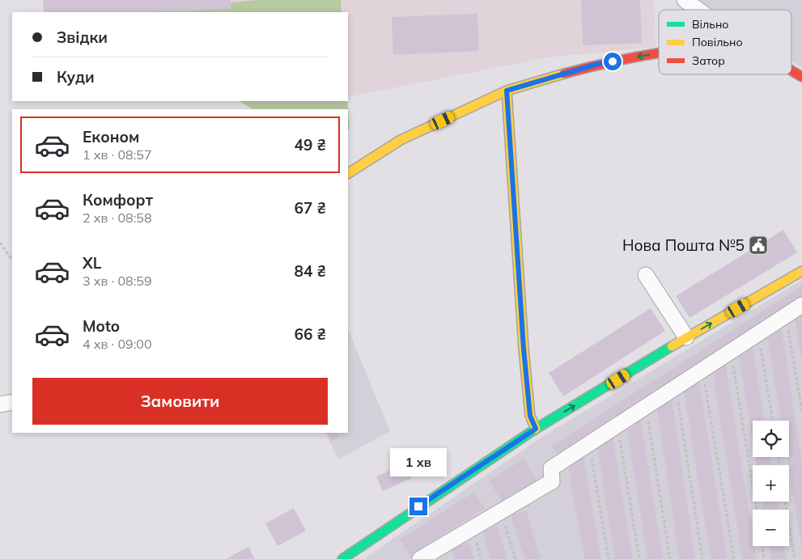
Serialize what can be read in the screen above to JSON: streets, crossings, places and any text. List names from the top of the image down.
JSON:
{
  "places": {
    "public building": ["Нова Пошта №5"]
  },
  "legend": ["Вільно", "Повільно", "Затор"],
  "page": {
    "banner": ["Звідки", "Куди"],
    "list": [
      {
        "name": "Економ",
        "note": "1 хв · 08:57",
        "value": "49 ₴"
      },
      {
        "name": "Комфорт",
        "note": "2 хв · 08:58",
        "value": "67 ₴"
      },
      {
        "name": "XL",
        "note": "3 хв · 08:59",
        "value": "84 ₴"
      },
      {
        "name": "Moto",
        "note": "4 хв · 09:00",
        "value": "66 ₴"
      }
    ],
    "buttons": "Замовити",
    "map_buttons": ["+", "−"],
    "bubble": "1 хв"
  }
}
